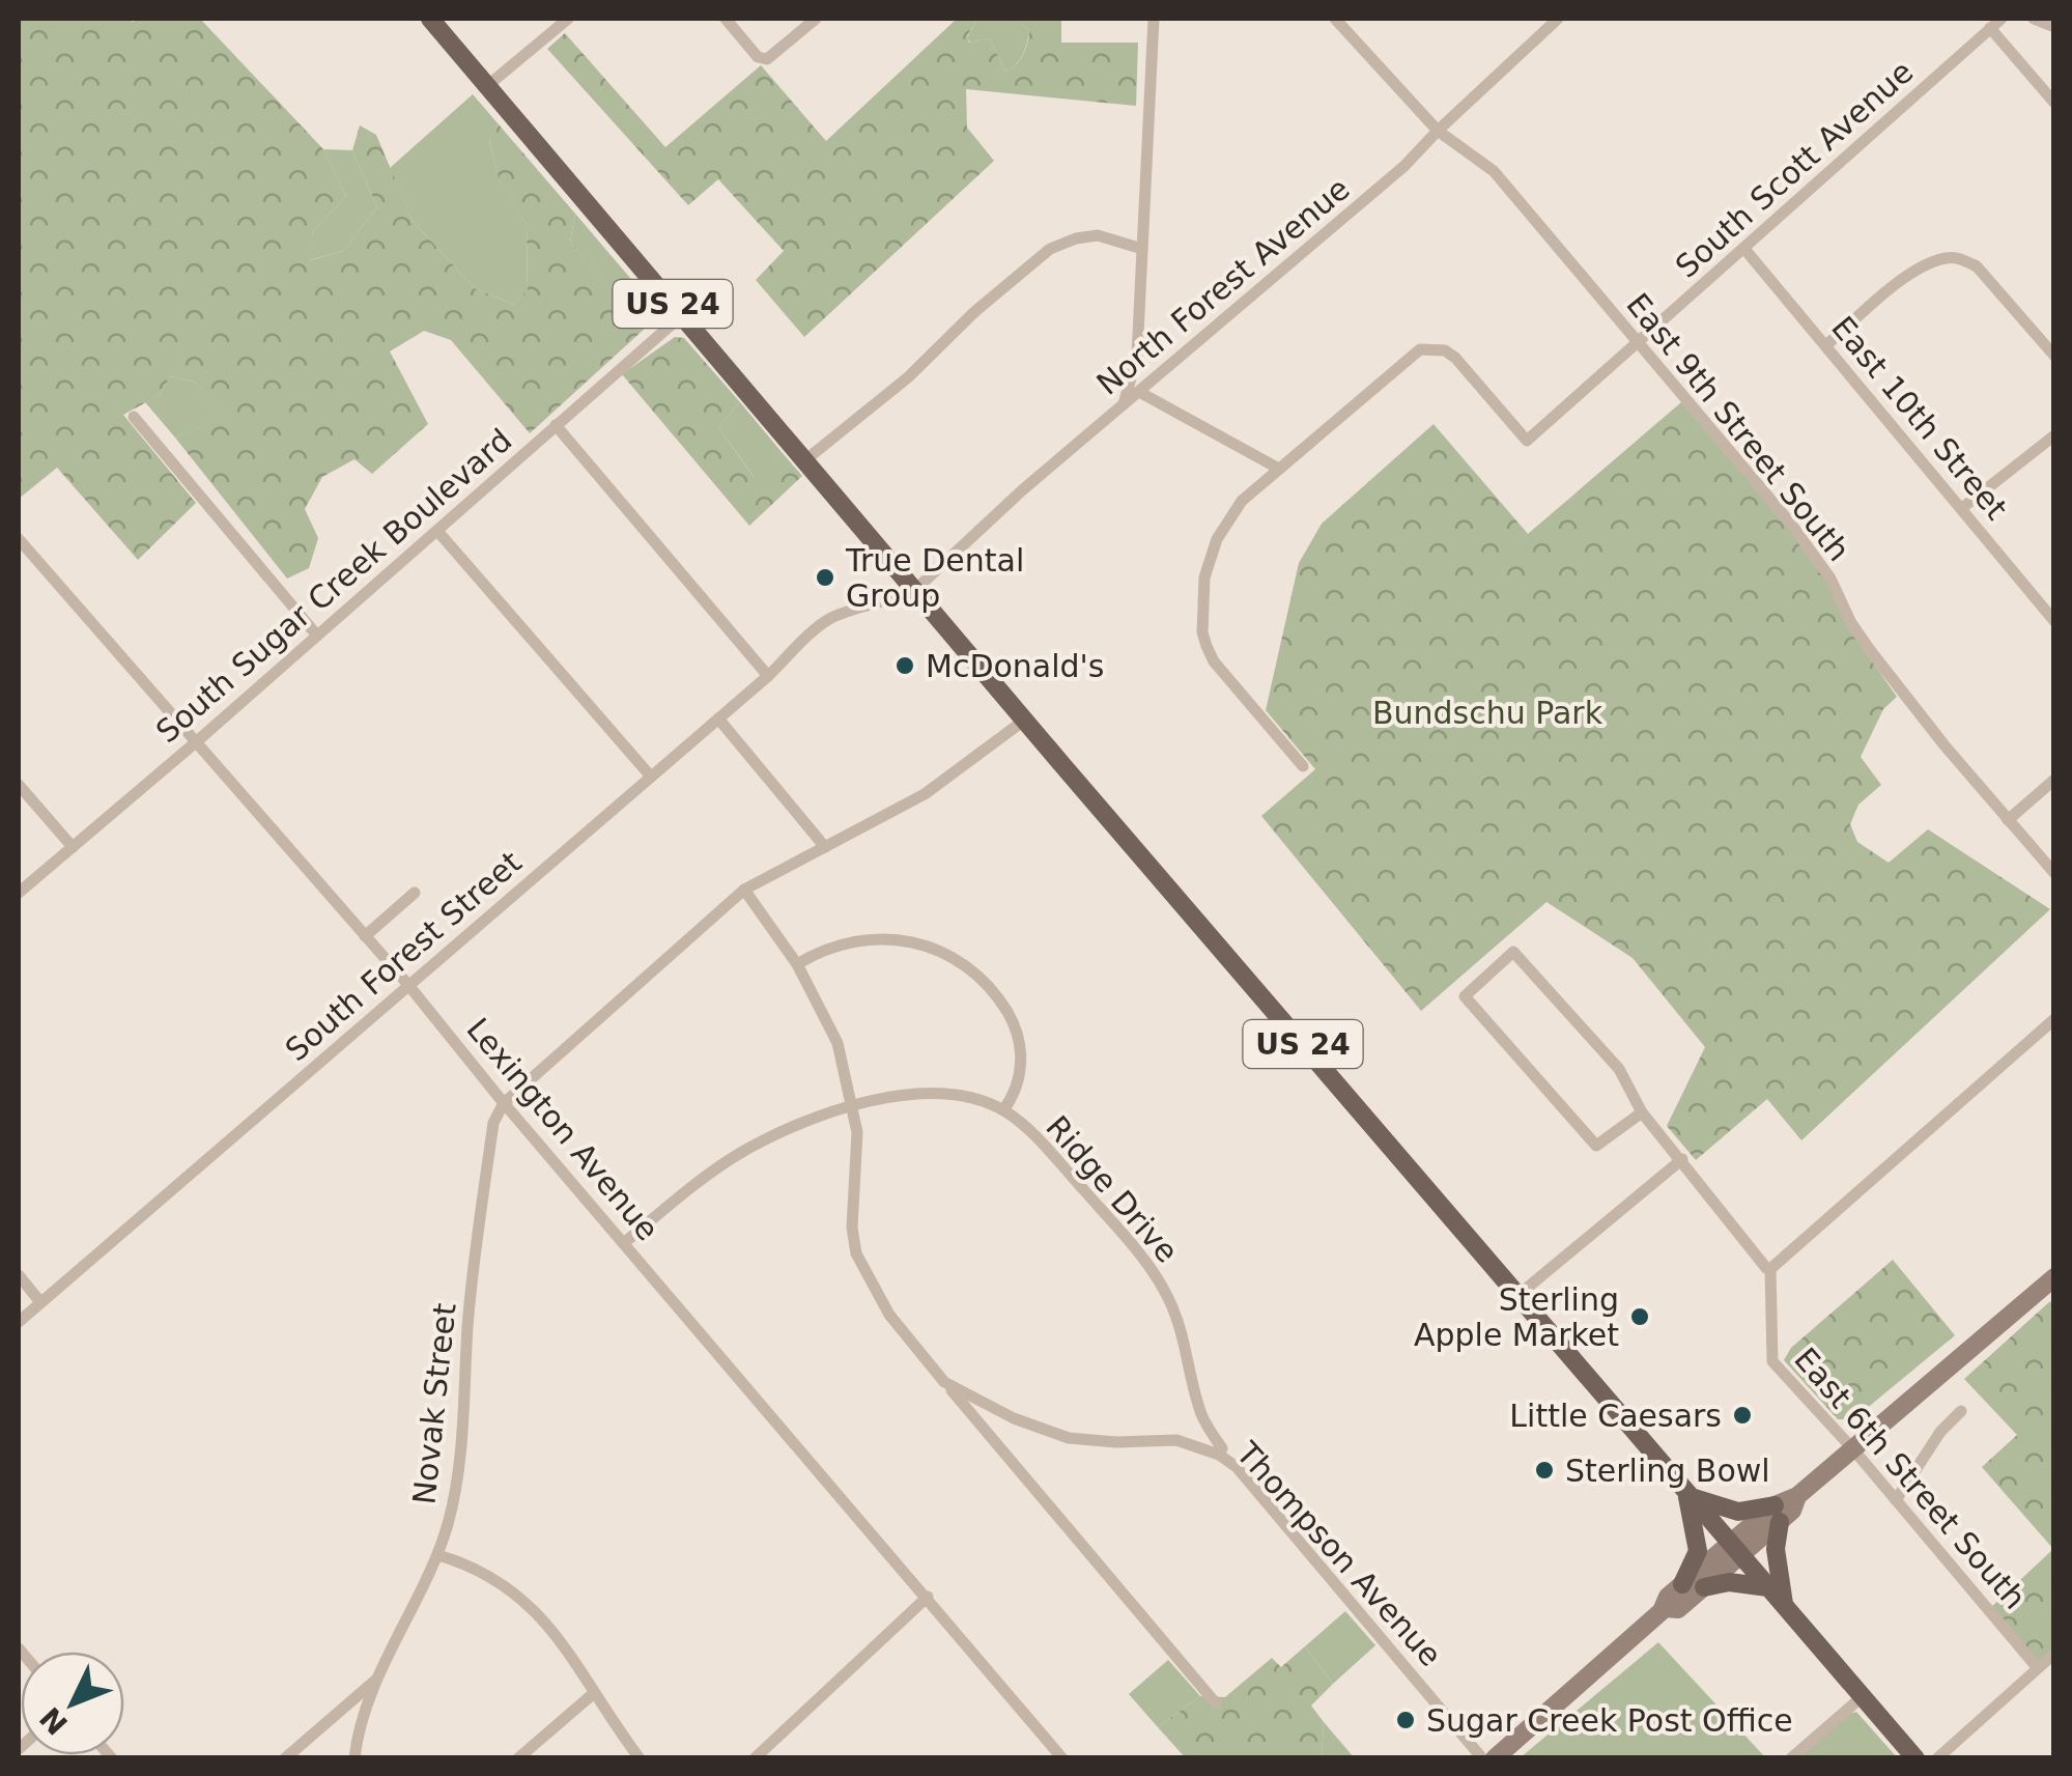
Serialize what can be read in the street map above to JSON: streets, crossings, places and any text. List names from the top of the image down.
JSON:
{
  "streets": {
    "main road": ["US 24"],
    "street": [
      "South Scott Avenue",
      "North Forest Avenue",
      "East 10th Street",
      "East 9th Street South",
      "South Sugar Creek Boulevard",
      "South Forest Street",
      "Lexington Avenue",
      "Ridge Drive",
      "Novak Street",
      "East 6th Street South",
      "Thompson Avenue"
    ]
  },
  "crossings": [
    ["South Scott Avenue", "East 10th Street"],
    ["South Scott Avenue", "East 9th Street South"],
    ["North Forest Avenue", "US 24"],
    ["North Forest Avenue", "East 9th Street South"],
    ["North Forest Avenue", "South Forest Street"],
    ["US 24", "South Sugar Creek Boulevard"],
    ["US 24", "South Forest Street"],
    ["South Sugar Creek Boulevard", "Lexington Avenue"],
    ["South Forest Street", "Lexington Avenue"],
    ["Lexington Avenue", "Ridge Drive"],
    ["Lexington Avenue", "Novak Street"],
    ["Ridge Drive", "Thompson Avenue"]
  ],
  "parks": ["Bundschu Park"],
  "places": [
    "True Dental Group",
    "McDonald's",
    "Sterling Apple Market",
    "Little Caesars",
    "Sterling Bowl",
    "Sugar Creek Post Office"
  ],
  "north": "bottom left"
}
